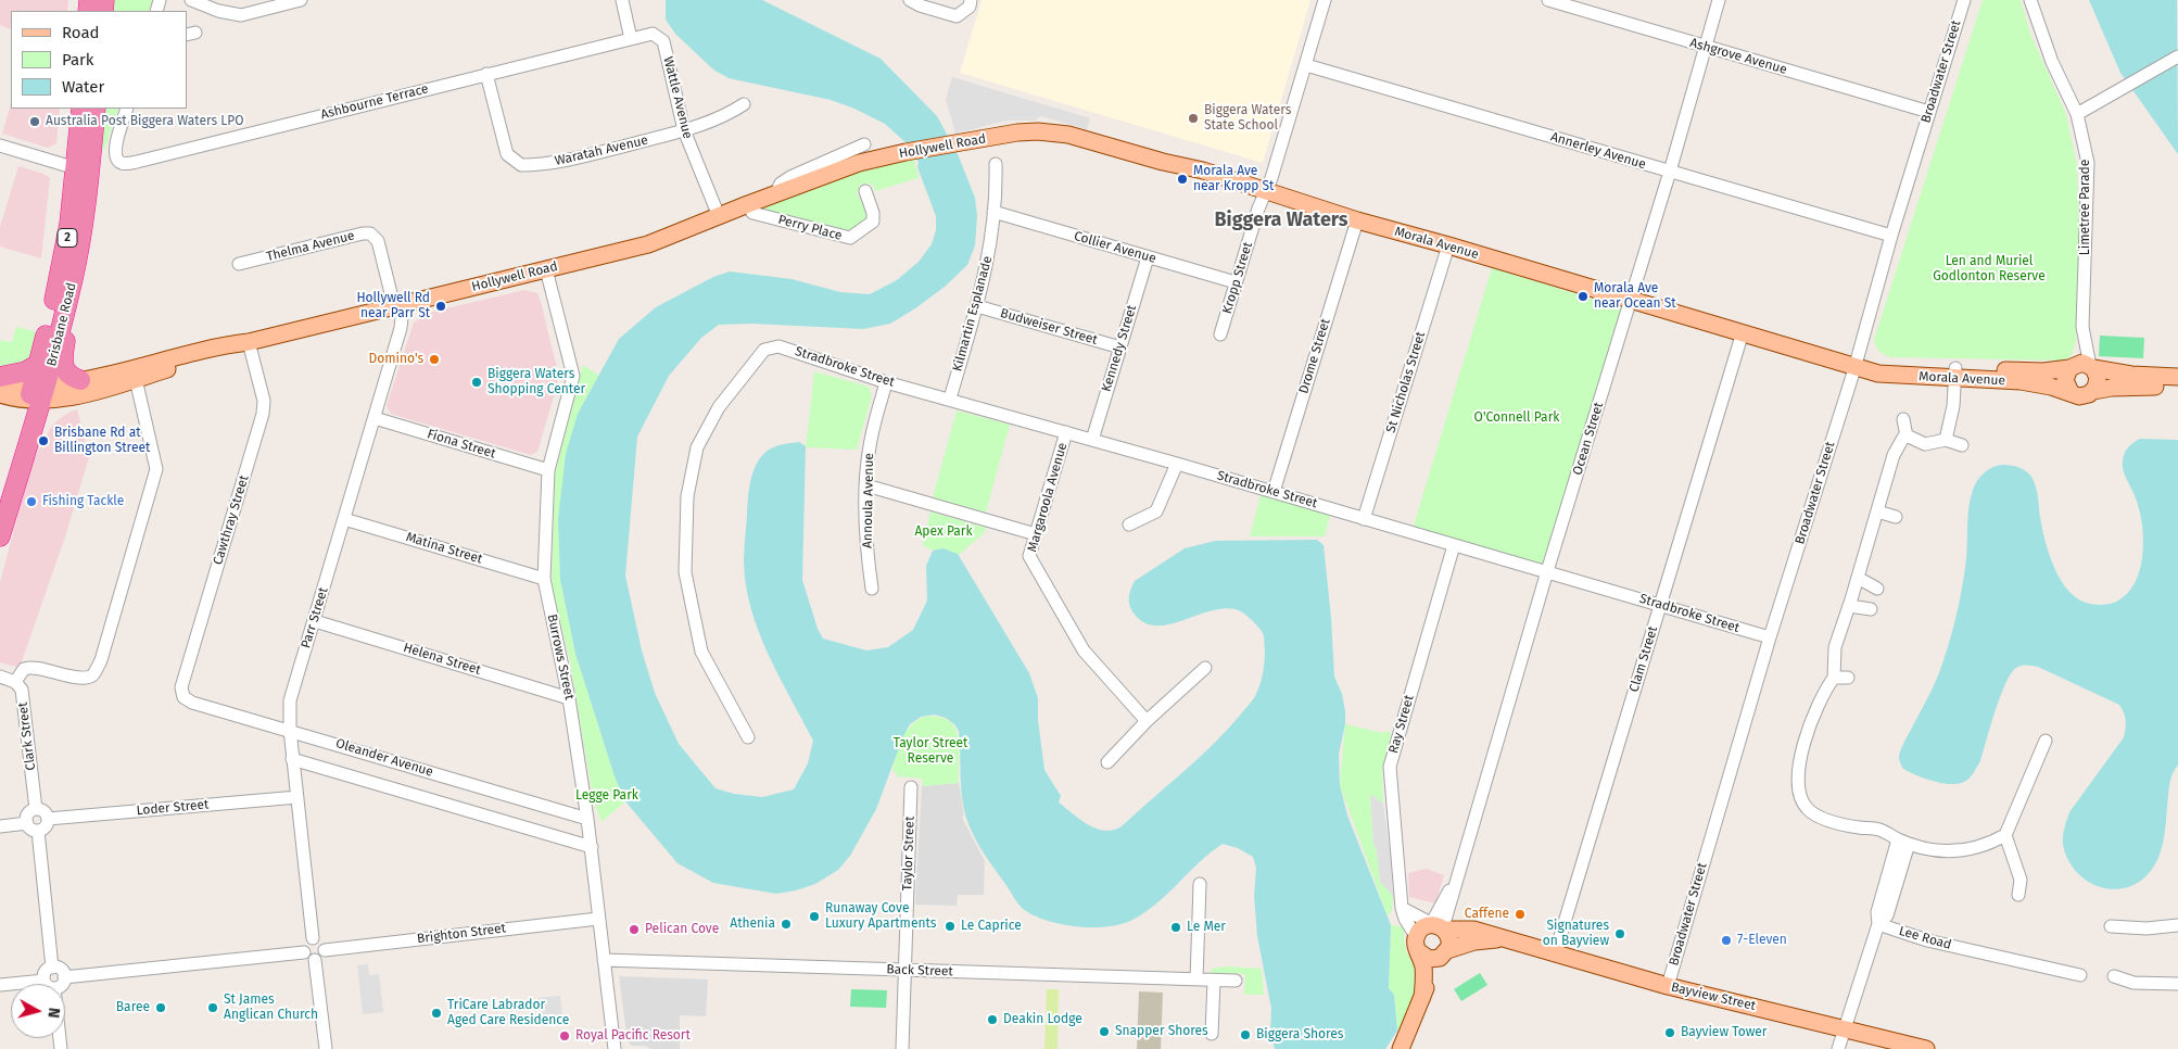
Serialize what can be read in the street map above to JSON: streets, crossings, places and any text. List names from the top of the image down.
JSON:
{
  "streets": {
    "highway": ["2", "Brisbane Road"],
    "main road": ["Hollywell Road", "Morala Avenue", "Bayview Street"],
    "street": [
      "Ashgrove Avenue",
      "Broadwater Street",
      "Wattle Avenue",
      "Ashbourne Terrace",
      "Waratah Avenue",
      "Annerley Avenue",
      "Limetree Parade",
      "Perry Place",
      "Thelma Avenue",
      "Collier Avenue",
      "Kropp Street",
      "Kilmartin Esplanade",
      "Budweiser Street",
      "Kennedy Street",
      "Drome Street",
      "Stradbroke Street",
      "St Nicholas Street",
      "Ocean Street",
      "Fiona Street",
      "Margaroola Avenue",
      "Annoula Avenue",
      "Cawthray Street",
      "Matina Street",
      "Parr Street",
      "Burrows Street",
      "Helena Street",
      "Clam Street",
      "Ray Street",
      "Clark Street",
      "Oleander Avenue",
      "Loder Street",
      "Taylor Street",
      "Brighton Street",
      "Lee Road",
      "Back Street"
    ]
  },
  "crossings": [
    ["Ashgrove Avenue", "Broadwater Street"],
    ["Ashgrove Avenue", "Ocean Street"],
    ["Broadwater Street", "Annerley Avenue"],
    ["Broadwater Street", "Morala Avenue"],
    ["Broadwater Street", "Stradbroke Street"],
    ["Broadwater Street", "Bayview Street"],
    ["Wattle Avenue", "Ashbourne Terrace"],
    ["Wattle Avenue", "Hollywell Road"],
    ["Wattle Avenue", "Waratah Avenue"],
    ["Ashbourne Terrace", "Waratah Avenue"],
    ["Hollywell Road", "Perry Place"],
    ["Hollywell Road", "Morala Avenue"],
    ["Hollywell Road", "Thelma Avenue"],
    ["Hollywell Road", "Brisbane Road"],
    ["Hollywell Road", "Cawthray Street"],
    ["Hollywell Road", "Parr Street"],
    ["Hollywell Road", "Burrows Street"],
    ["Annerley Avenue", "Kropp Street"],
    ["Annerley Avenue", "Ocean Street"],
    ["Limetree Parade", "Morala Avenue"],
    ["Morala Avenue", "Kropp Street"],
    ["Morala Avenue", "Drome Street"],
    ["Morala Avenue", "St Nicholas Street"],
    ["Morala Avenue", "Ocean Street"],
    ["Morala Avenue", "Clam Street"],
    ["Thelma Avenue", "Parr Street"],
    ["Collier Avenue", "Kropp Street"],
    ["Collier Avenue", "Kilmartin Esplanade"],
    ["Collier Avenue", "Kennedy Street"],
    ["Kilmartin Esplanade", "Budweiser Street"],
    ["Kilmartin Esplanade", "Stradbroke Street"],
    ["Budweiser Street", "Kennedy Street"],
    ["Kennedy Street", "Stradbroke Street"],
    ["Drome Street", "Stradbroke Street"],
    ["Stradbroke Street", "St Nicholas Street"],
    ["Stradbroke Street", "Ocean Street"],
    ["Stradbroke Street", "Margaroola Avenue"],
    ["Stradbroke Street", "Annoula Avenue"],
    ["Stradbroke Street", "Clam Street"],
    ["Stradbroke Street", "Ray Street"],
    ["Ocean Street", "Ray Street"],
    ["Ocean Street", "Bayview Street"],
    ["Fiona Street", "Parr Street"],
    ["Fiona Street", "Burrows Street"],
    ["Cawthray Street", "Oleander Avenue"],
    ["Matina Street", "Parr Street"],
    ["Matina Street", "Burrows Street"],
    ["Parr Street", "Helena Street"],
    ["Parr Street", "Oleander Avenue"],
    ["Parr Street", "Loder Street"],
    ["Parr Street", "Brighton Street"],
    ["Burrows Street", "Helena Street"],
    ["Burrows Street", "Oleander Avenue"],
    ["Burrows Street", "Brighton Street"],
    ["Burrows Street", "Back Street"],
    ["Clam Street", "Bayview Street"],
    ["Ray Street", "Bayview Street"],
    ["Clark Street", "Loder Street"],
    ["Taylor Street", "Back Street"]
  ],
  "districts": ["Biggera Waters"],
  "parks": [
    "Len and Muriel Godlonton Reserve",
    "O'Connell Park",
    "Apex Park",
    "Taylor Street Reserve",
    "Legge Park"
  ],
  "places": [
    "Biggera Waters State School",
    "Australia Post Biggera Waters LPO",
    "Morala Ave near Kropp St",
    "Morala Ave near Ocean St",
    "Hollywell Rd near Parr St",
    "Domino's",
    "Biggera Waters Shopping Center",
    "Brisbane Rd at Billington Street",
    "Fishing Tackle",
    "Caffene",
    "Runaway Cove Luxury Apartments",
    "Athenia",
    "Le Caprice",
    "Le Mer",
    "Pelican Cove",
    "Signatures on Bayview",
    "7-Eleven",
    "Baree",
    "St James Anglican Church",
    "TriCare Labrador Aged Care Residence",
    "Deakin Lodge",
    "Snapper Shores",
    "Bayview Tower",
    "Biggera Shores",
    "Royal Pacific Resort"
  ],
  "legend": ["Road", "Park", "Water"],
  "north": "right"
}
